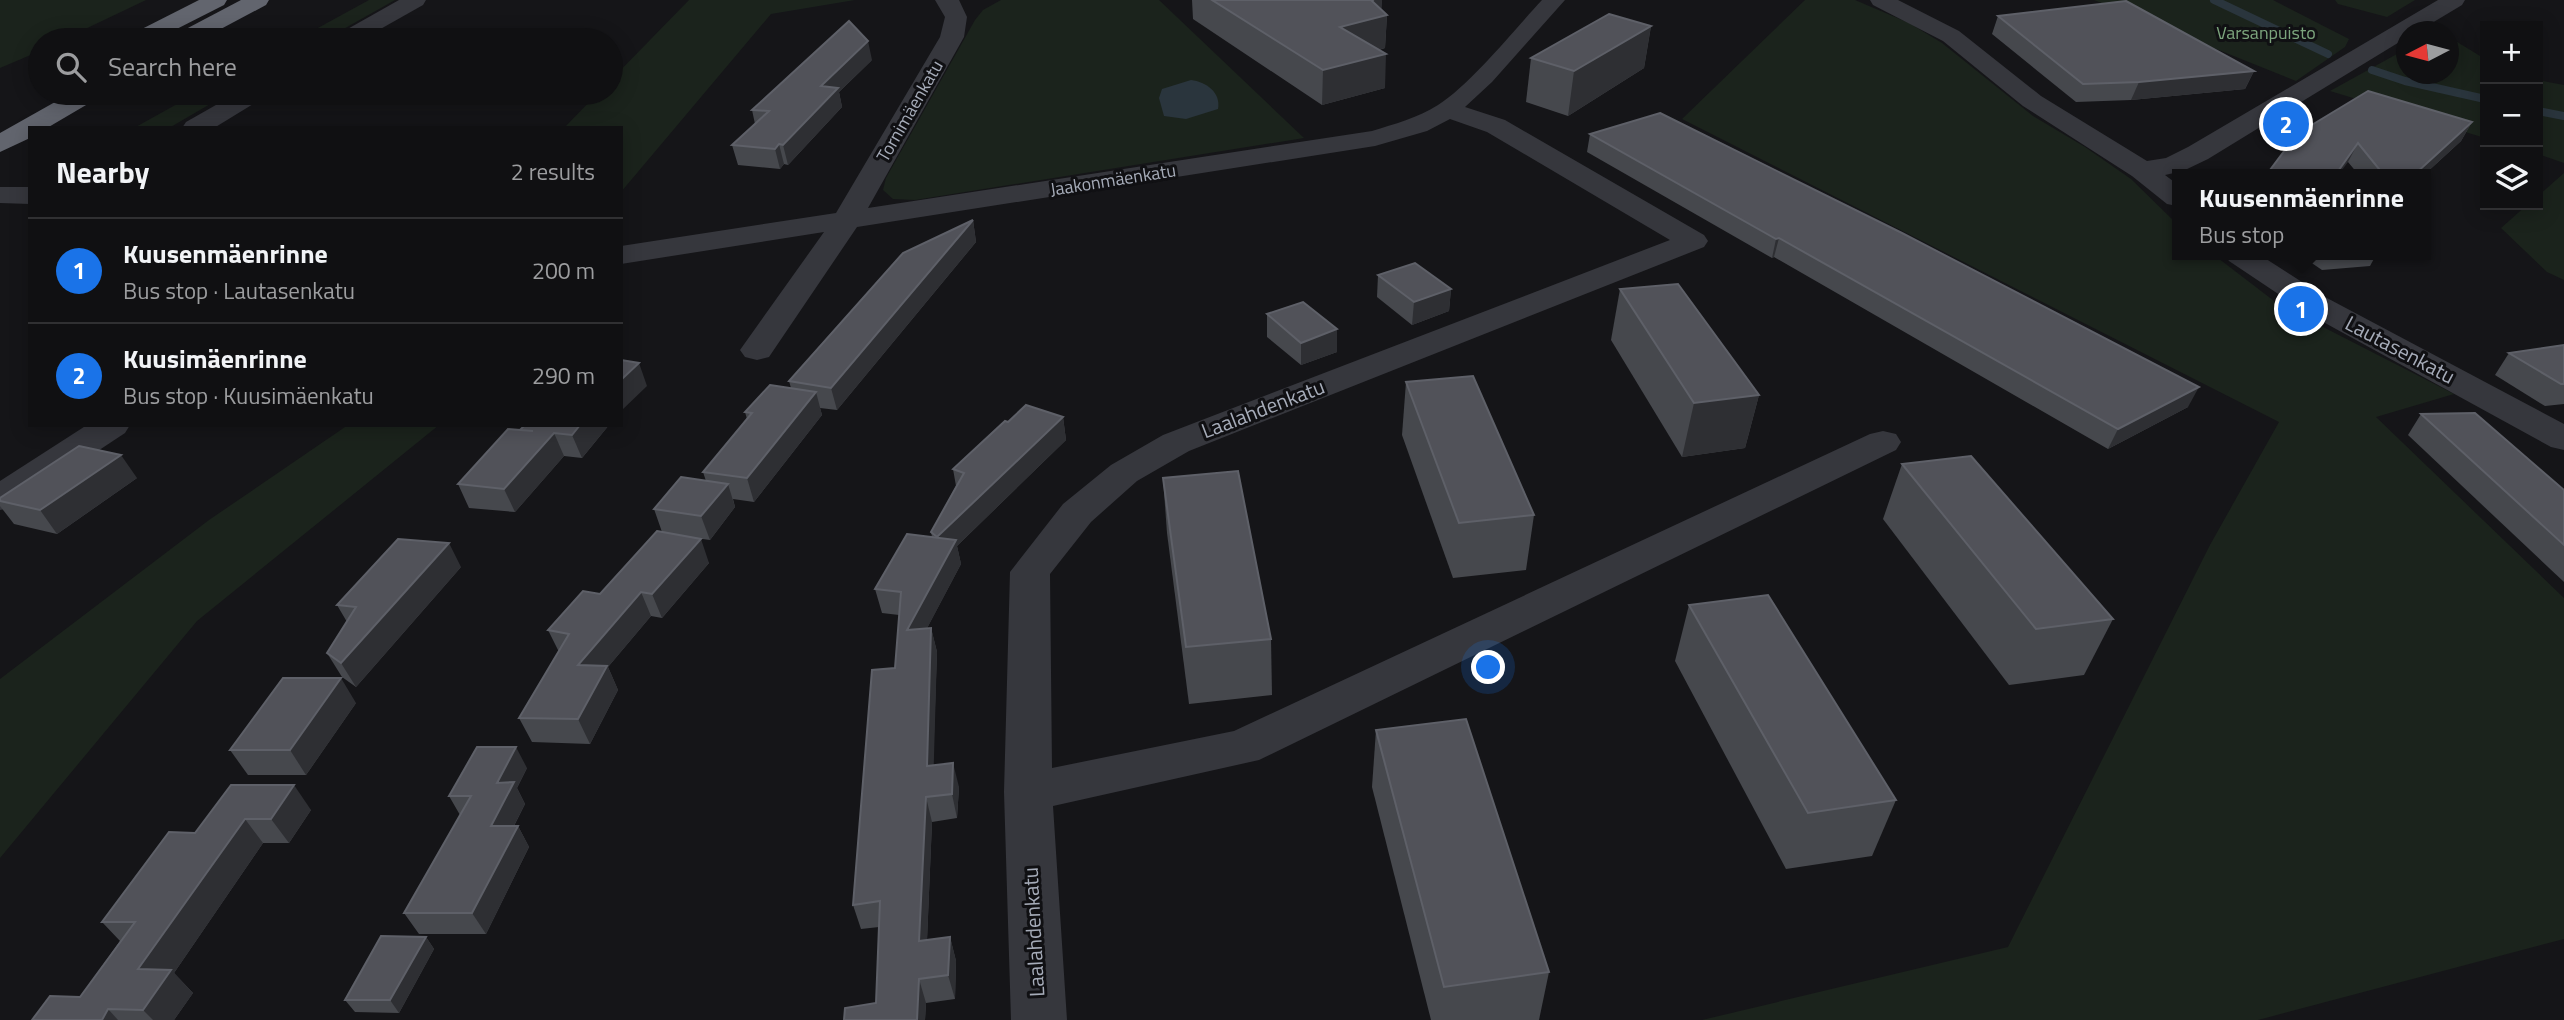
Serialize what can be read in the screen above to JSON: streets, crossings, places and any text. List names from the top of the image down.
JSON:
{
  "streets": {
    "street": [
      "Tornimäenkatu",
      "Jaakonmäenkatu",
      "Lautasenkatu",
      "Laalahdenkatu"
    ]
  },
  "crossings": [
    ["Tornimäenkatu", "Jaakonmäenkatu"],
    ["Jaakonmäenkatu", "Laalahdenkatu"]
  ],
  "parks": ["Varsanpuisto"],
  "north": "left",
  "page": {
    "map_buttons": ["+", "−"],
    "search": "Search here",
    "pins": ["2", "1"],
    "heading": ["Nearby", "2 results"],
    "popup": ["Kuusenmäenrinne", "Bus stop"],
    "list": [
      {
        "mark": "1",
        "name": "Kuusenmäenrinne",
        "note": "Bus stop · Lautasenkatu",
        "value": "200 m"
      },
      {
        "mark": "2",
        "name": "Kuusimäenrinne",
        "note": "Bus stop · Kuusimäenkatu",
        "value": "290 m"
      }
    ]
  }
}
